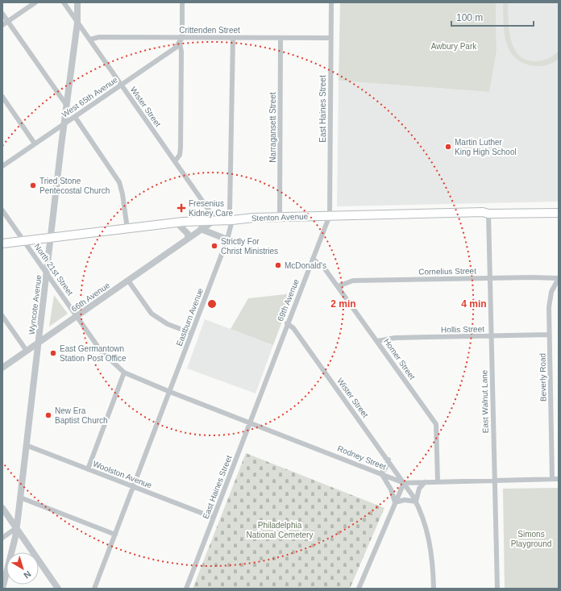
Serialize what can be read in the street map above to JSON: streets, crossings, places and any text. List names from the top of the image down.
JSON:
{
  "streets": {
    "main road": ["Stenton Avenue"],
    "street": [
      "Crittenden Street",
      "West 65th Avenue",
      "Wister Street",
      "East Haines Street",
      "Narragansett Street",
      "North 21st Street",
      "Cornelius Street",
      "66th Avenue",
      "69th Avenue",
      "Wyncote Avenue",
      "Eastburn Avenue",
      "Hollis Street",
      "Homer Street",
      "Beverly Road",
      "East Walnut Lane",
      "Rodney Street",
      "Woolston Avenue"
    ]
  },
  "crossings": [
    ["Crittenden Street", "West 65th Avenue"],
    ["Crittenden Street", "Wister Street"],
    ["Crittenden Street", "East Haines Street"],
    ["Crittenden Street", "Narragansett Street"],
    ["Crittenden Street", "Eastburn Avenue"],
    ["West 65th Avenue", "Wister Street"],
    ["West 65th Avenue", "Wyncote Avenue"],
    ["Wister Street", "Stenton Avenue"],
    ["Wister Street", "66th Avenue"],
    ["Wister Street", "69th Avenue"],
    ["Wister Street", "Wyncote Avenue"],
    ["Wister Street", "Rodney Street"],
    ["East Haines Street", "Stenton Avenue"],
    ["East Haines Street", "69th Avenue"],
    ["East Haines Street", "Rodney Street"],
    ["East Haines Street", "Woolston Avenue"],
    ["Narragansett Street", "Stenton Avenue"],
    ["Stenton Avenue", "North 21st Street"],
    ["Stenton Avenue", "66th Avenue"],
    ["Stenton Avenue", "69th Avenue"],
    ["Stenton Avenue", "Wyncote Avenue"],
    ["Stenton Avenue", "Eastburn Avenue"],
    ["Stenton Avenue", "East Walnut Lane"],
    ["North 21st Street", "66th Avenue"],
    ["North 21st Street", "Wyncote Avenue"],
    ["North 21st Street", "Eastburn Avenue"],
    ["North 21st Street", "Rodney Street"],
    ["Cornelius Street", "Homer Street"],
    ["Cornelius Street", "Beverly Road"],
    ["Cornelius Street", "East Walnut Lane"],
    ["66th Avenue", "Wyncote Avenue"],
    ["69th Avenue", "Homer Street"],
    ["Wyncote Avenue", "Woolston Avenue"],
    ["Eastburn Avenue", "Rodney Street"],
    ["Eastburn Avenue", "Woolston Avenue"],
    ["Hollis Street", "Homer Street"],
    ["Hollis Street", "Beverly Road"],
    ["Hollis Street", "East Walnut Lane"],
    ["Homer Street", "Rodney Street"],
    ["Beverly Road", "Rodney Street"],
    ["East Walnut Lane", "Rodney Street"]
  ],
  "parks": ["Awbury Park", "Philadelphia National Cemetery", "Simons Playground"],
  "places": {
    "other": [
      "Martin Luther King High School",
      "Tried Stone Pentecostal Church",
      "Strictly For Christ Ministries",
      "McDonald's",
      "East Germantown Station Post Office",
      "New Era Baptist Church"
    ],
    "health": ["Fresenius Kidney Care"]
  },
  "scale_bar": "100 m",
  "north": "bottom right",
  "rings": ["2 min", "4 min"]
}
